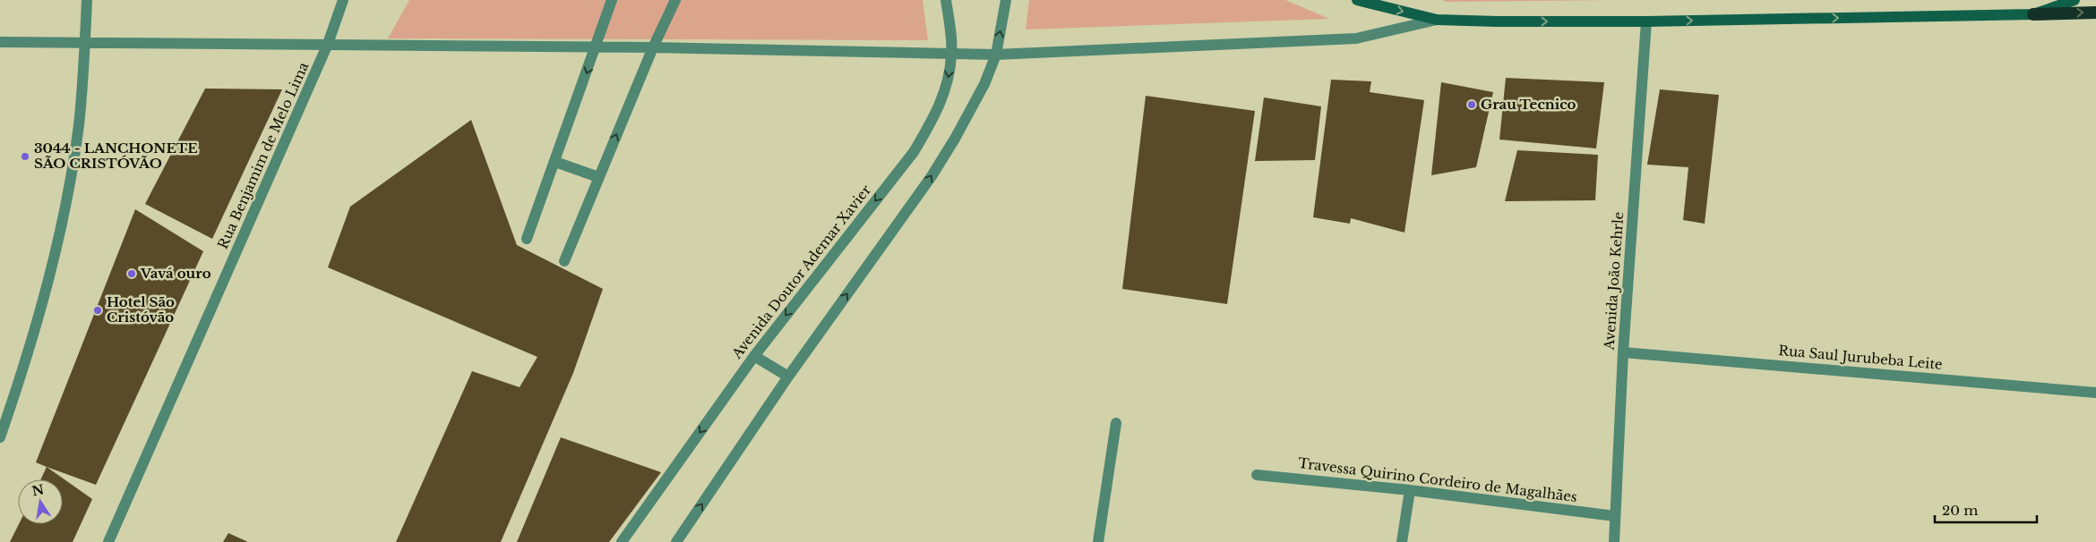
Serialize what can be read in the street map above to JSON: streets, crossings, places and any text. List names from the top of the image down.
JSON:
{
  "streets": {
    "street": [
      "Rua Benjamim de Melo Lima",
      "Avenida Doutor Ademar Xavier",
      "Avenida João Kehrle",
      "Rua Saul Jurubeba Leite",
      "Travessa Quirino Cordeiro de Magalhães"
    ]
  },
  "crossings": [
    ["Avenida João Kehrle", "Rua Saul Jurubeba Leite"],
    ["Avenida João Kehrle", "Travessa Quirino Cordeiro de Magalhães"]
  ],
  "places": [
    "Grau Tecnico",
    "3044 - LANCHONETE SÃO CRISTÓVÃO",
    "Vavá ouro",
    "Hotel São Cristóvão"
  ],
  "scale_bar": "20 m",
  "north": "top"
}
